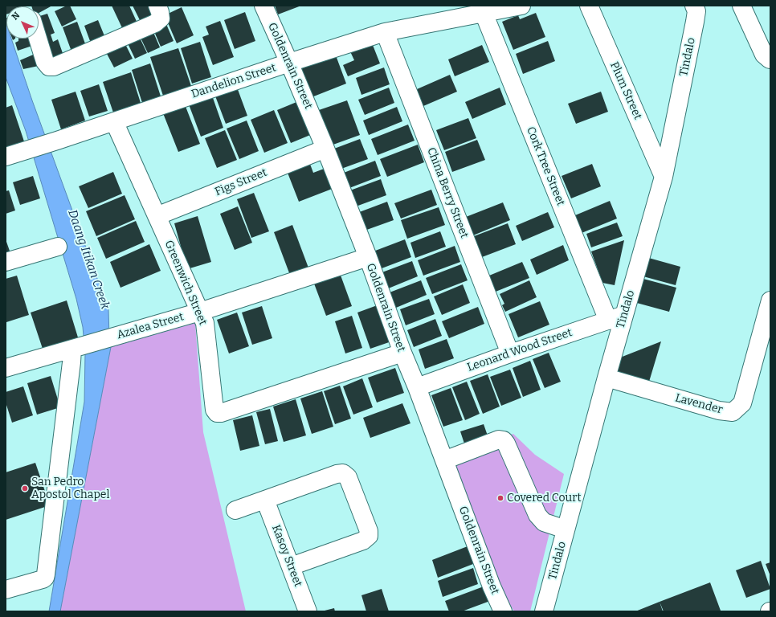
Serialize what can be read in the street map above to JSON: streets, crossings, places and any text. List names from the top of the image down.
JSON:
{
  "streets": {
    "street": [
      "Tindalo",
      "Goldenrain Street",
      "Dandelion Street",
      "Plum Street",
      "Cork Tree Street",
      "Figs Street",
      "China Berry Street",
      "Greenwich Street",
      "Azalea Street",
      "Leonard Wood Street",
      "Lavender",
      "Kasoy Street"
    ]
  },
  "crossings": [
    ["Tindalo", "Plum Street"],
    ["Tindalo", "Cork Tree Street"],
    ["Tindalo", "Leonard Wood Street"],
    ["Tindalo", "Lavender"],
    ["Goldenrain Street", "Dandelion Street"],
    ["Goldenrain Street", "Figs Street"],
    ["Goldenrain Street", "Greenwich Street"],
    ["Goldenrain Street", "Azalea Street"],
    ["Goldenrain Street", "Leonard Wood Street"],
    ["Dandelion Street", "Cork Tree Street"],
    ["Dandelion Street", "China Berry Street"],
    ["Dandelion Street", "Greenwich Street"],
    ["Cork Tree Street", "Leonard Wood Street"],
    ["Figs Street", "Greenwich Street"],
    ["China Berry Street", "Leonard Wood Street"],
    ["Greenwich Street", "Azalea Street"]
  ],
  "water": ["Daang Itikan Creek"],
  "places": ["San Pedro Apostol Chapel", "Covered Court"],
  "north": "top left"
}
